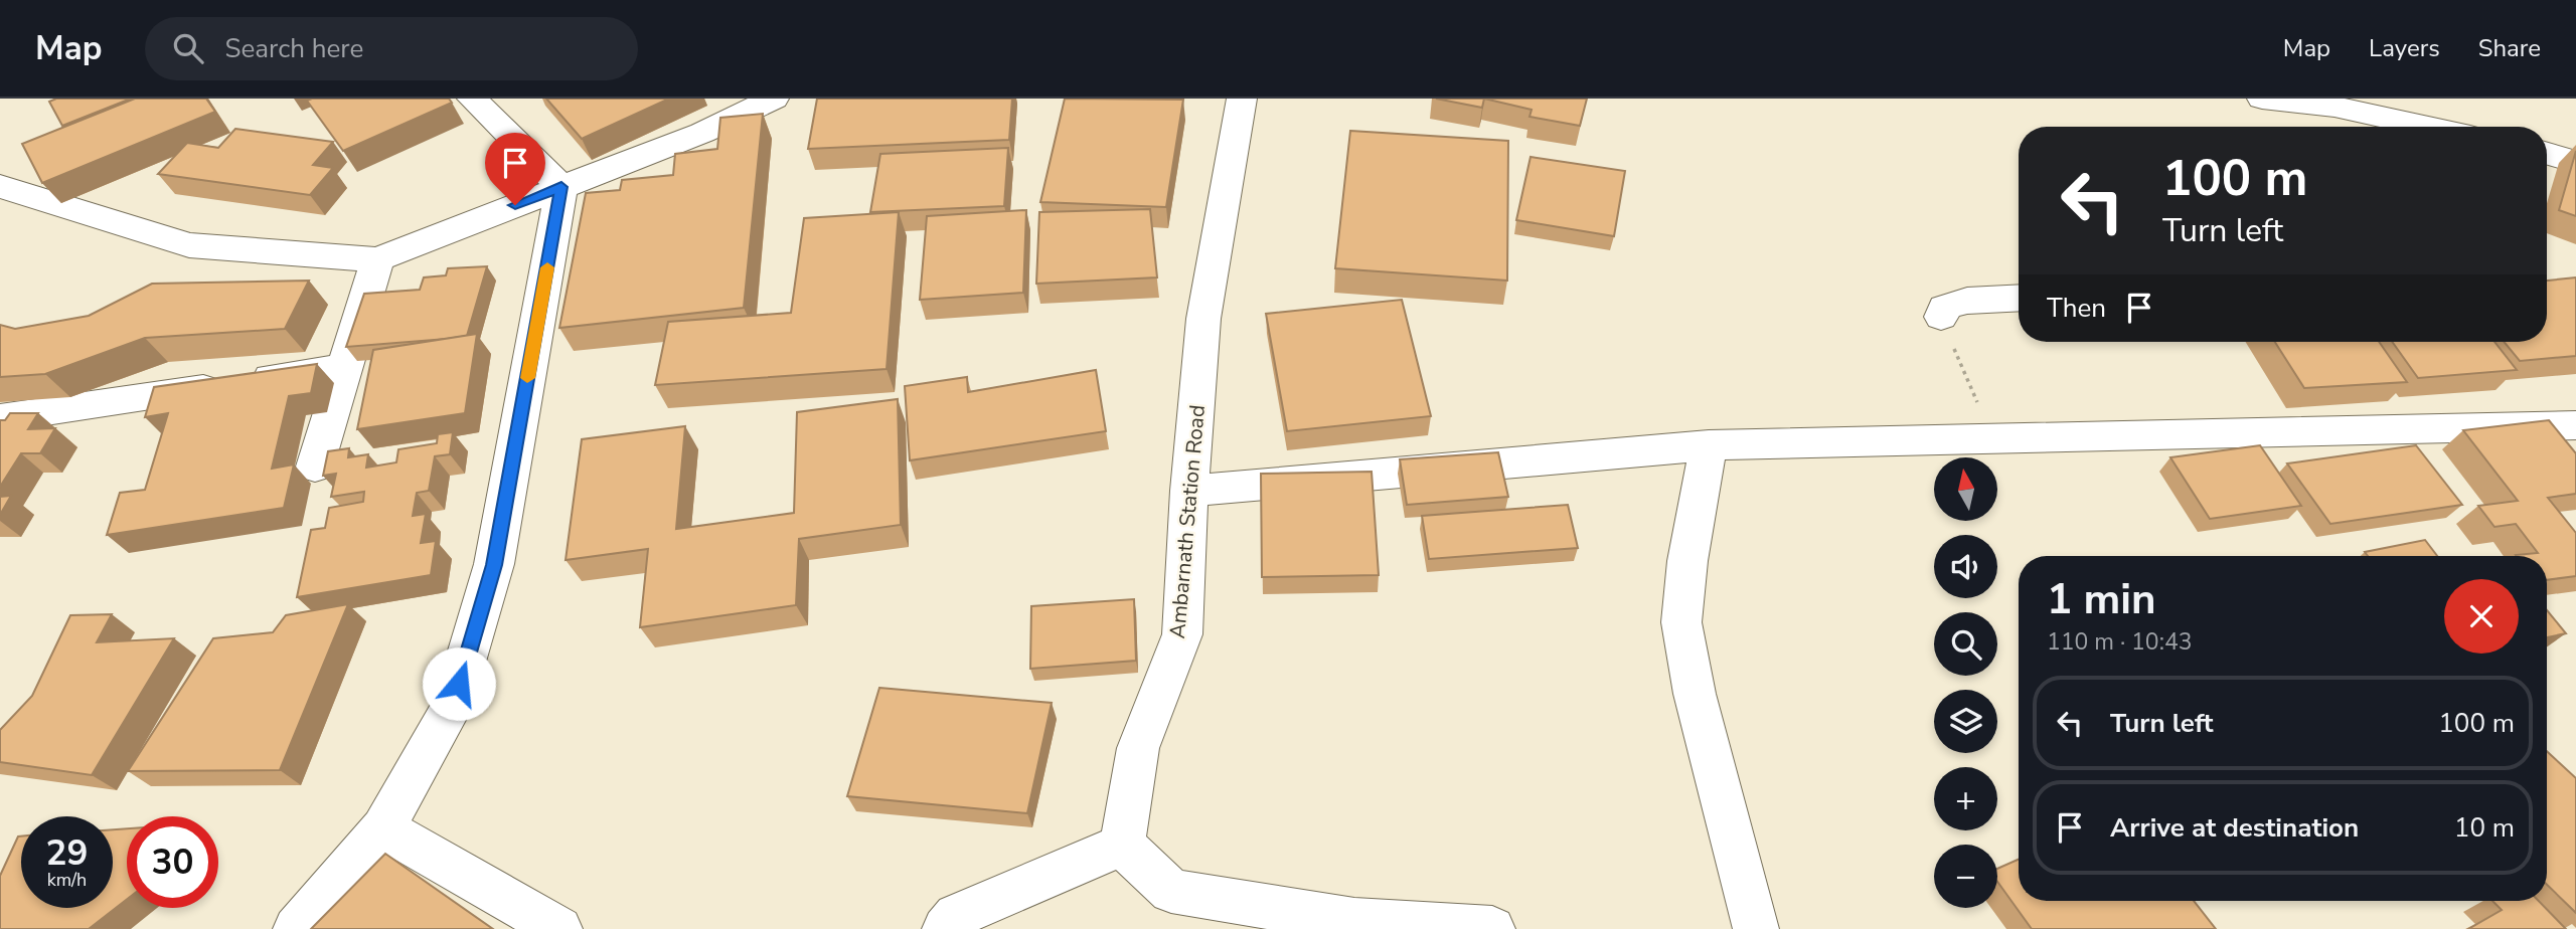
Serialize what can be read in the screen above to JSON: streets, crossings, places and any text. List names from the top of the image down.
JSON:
{
  "streets": {
    "street": ["Ambarnath Station Road"]
  },
  "north": "top",
  "page": {
    "header": "Map",
    "search": "Search here",
    "nav": ["Map", "Layers", "Share"],
    "turn": ["100 m", "Turn left"],
    "then": "Then",
    "map_buttons": ["+", "−"],
    "heading": ["1 min", "110 m · 10:43"],
    "list": [
      {
        "name": "Turn left",
        "value": "100 m"
      },
      {
        "name": "Arrive at destination",
        "value": "10 m"
      }
    ],
    "speed": "29 km/h",
    "limit": "30"
  }
}
